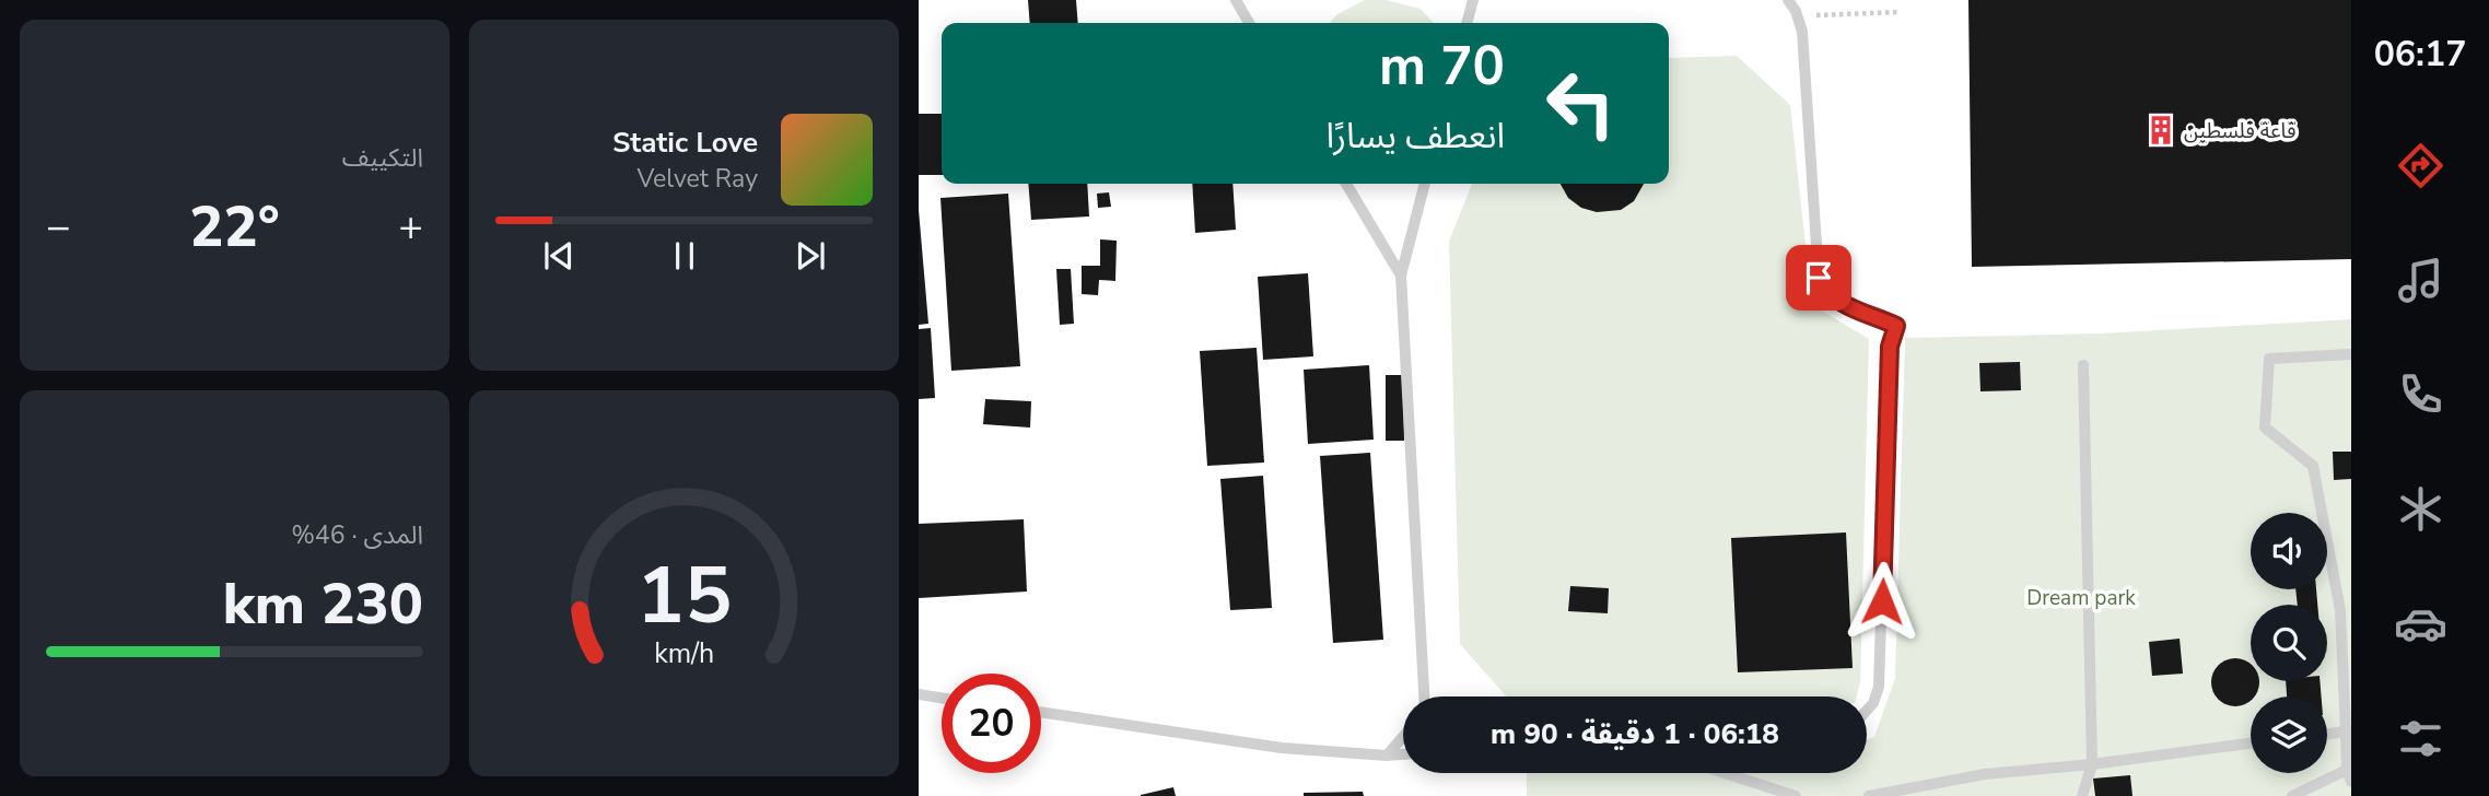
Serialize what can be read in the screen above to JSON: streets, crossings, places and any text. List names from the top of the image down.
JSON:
{
  "parks": ["Dream park"],
  "places": {
    "building": ["قاعة فلسطين"]
  },
  "page": {
    "tabs": "06:17",
    "tile": [
      "التكييف",
      ["المدى · 46%", "230 km"]
    ],
    "turn": ["70 m", "انعطف يسارًا"],
    "song": ["Static Love", "Velvet Ray"],
    "heat": ["−", "22°", "+"],
    "limit": "20",
    "trip": "06:18 · 1 دقيقة · 90 m",
    "gauge": ["15", "km/h"]
  }
}
